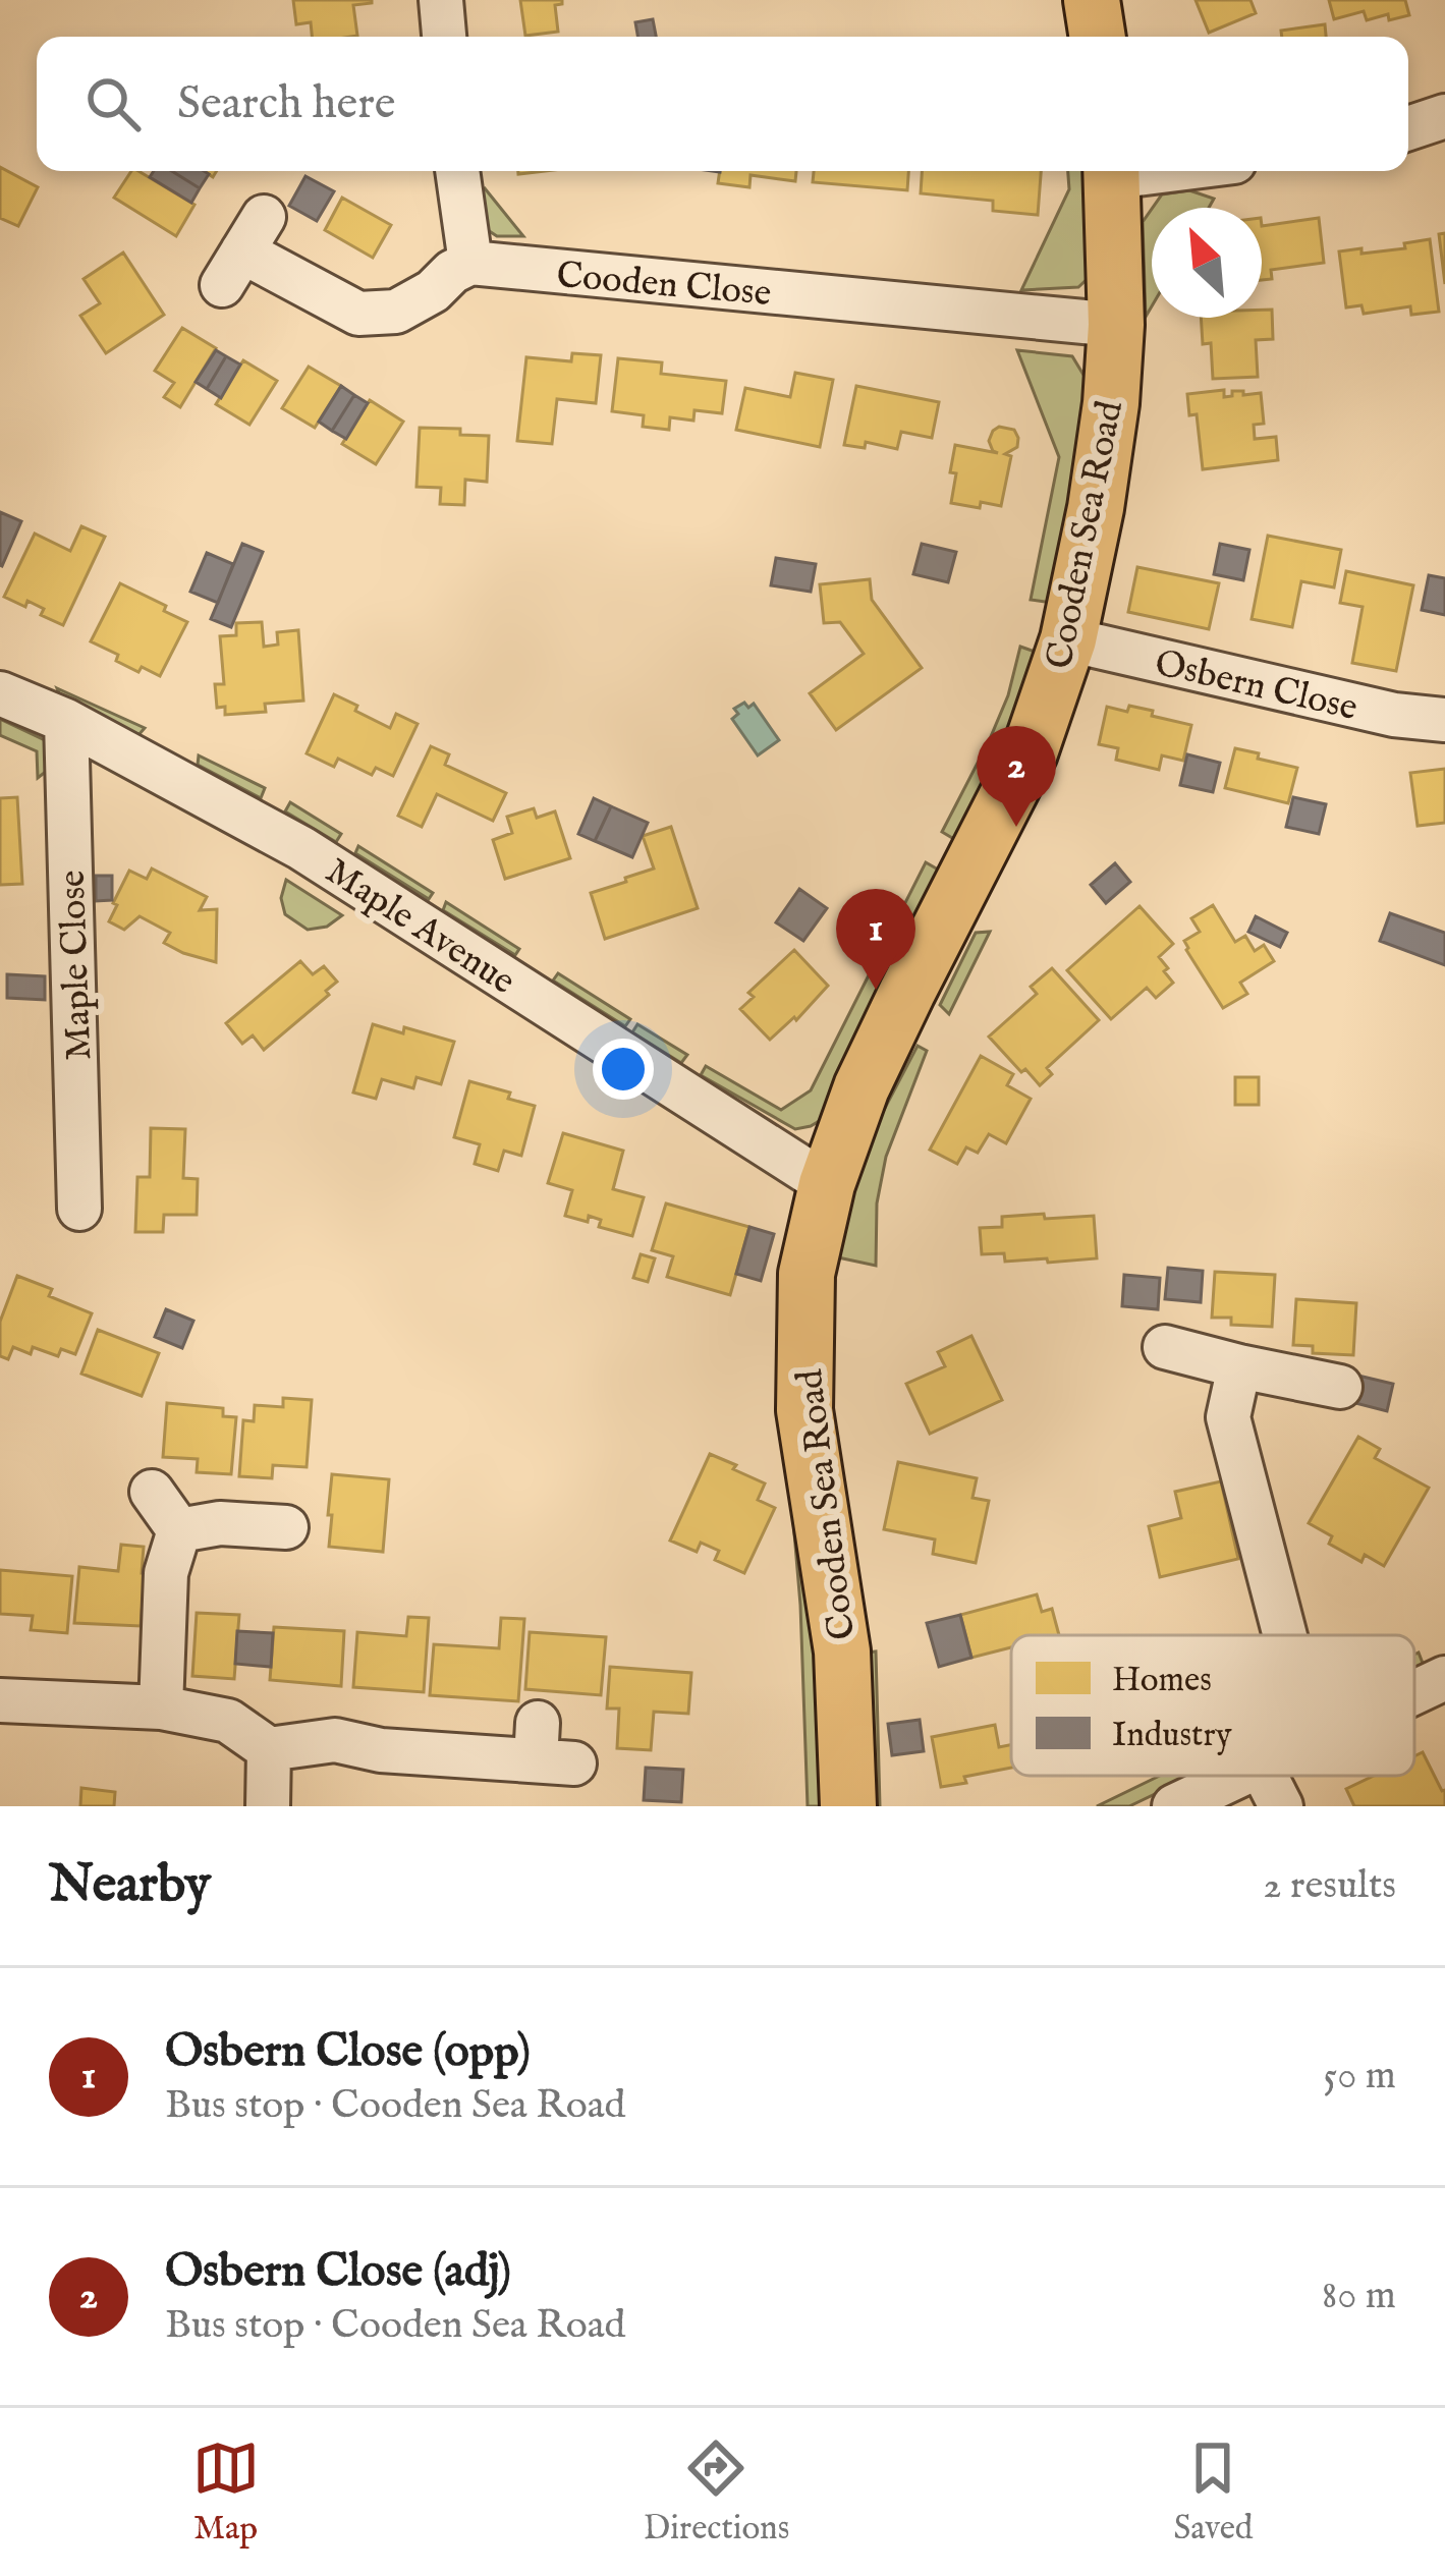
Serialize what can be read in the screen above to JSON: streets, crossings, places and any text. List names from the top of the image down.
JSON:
{
  "streets": {
    "main road": ["Cooden Sea Road"],
    "street": [
      "Cooden Close",
      "Osbern Close",
      "Maple Avenue",
      "Maple Close"
    ]
  },
  "crossings": [
    ["Cooden Close", "Cooden Sea Road"],
    ["Cooden Sea Road", "Osbern Close"],
    ["Cooden Sea Road", "Maple Avenue"],
    ["Maple Avenue", "Maple Close"]
  ],
  "legend": ["Homes", "Industry"],
  "north": "top left",
  "page": {
    "search": "Search here",
    "pins": ["2", "1"],
    "heading": ["Nearby", "2 results"],
    "list": [
      {
        "mark": "1",
        "name": "Osbern Close (opp)",
        "note": "Bus stop · Cooden Sea Road",
        "value": "50 m"
      },
      {
        "mark": "2",
        "name": "Osbern Close (adj)",
        "note": "Bus stop · Cooden Sea Road",
        "value": "80 m"
      }
    ],
    "nav": ["Map", "Directions", "Saved"]
  }
}
